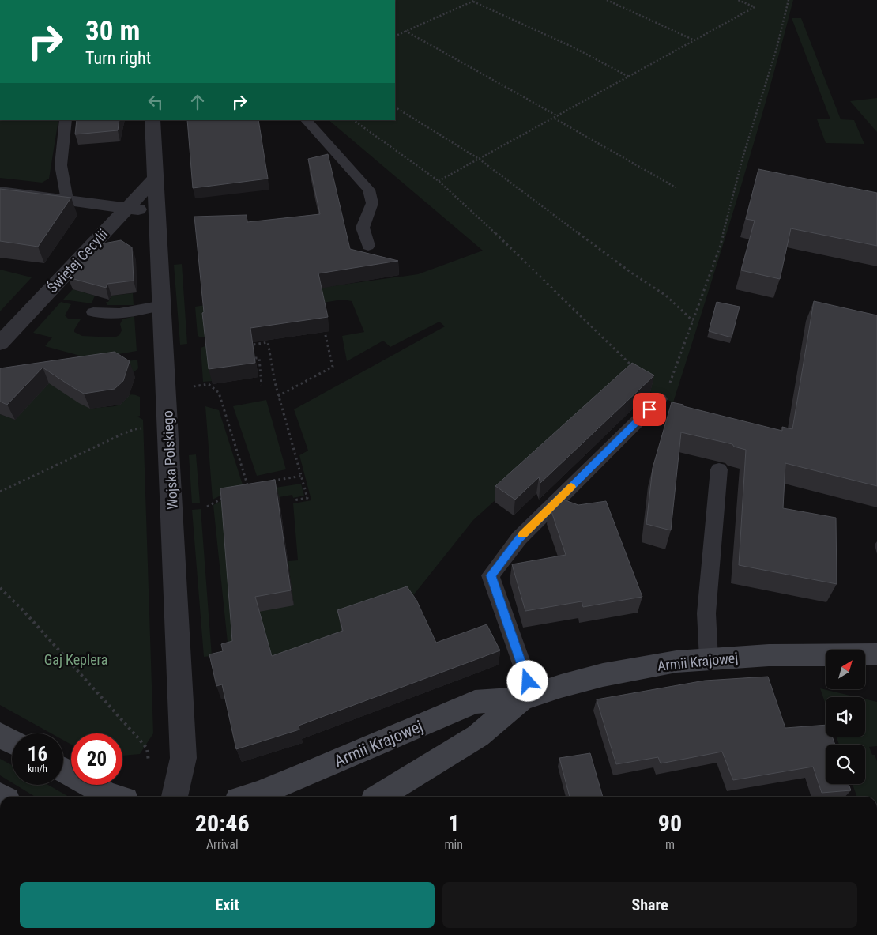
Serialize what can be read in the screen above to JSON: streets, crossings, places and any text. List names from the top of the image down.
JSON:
{
  "streets": {
    "main road": ["Armii Krajowej"],
    "street": ["Świętej Cecylii", "Wojska Polskiego"]
  },
  "crossings": [
    ["Świętej Cecylii", "Wojska Polskiego"]
  ],
  "parks": ["Gaj Keplera"],
  "north": "top right",
  "page": {
    "turn": ["30 m", "Turn right"],
    "speed": "16 km/h",
    "limit": "20",
    "eta": [
      "20:46",
      "Arrival",
      "1",
      "min",
      "90",
      "m"
    ],
    "buttons": ["Exit", "Share"]
  }
}
